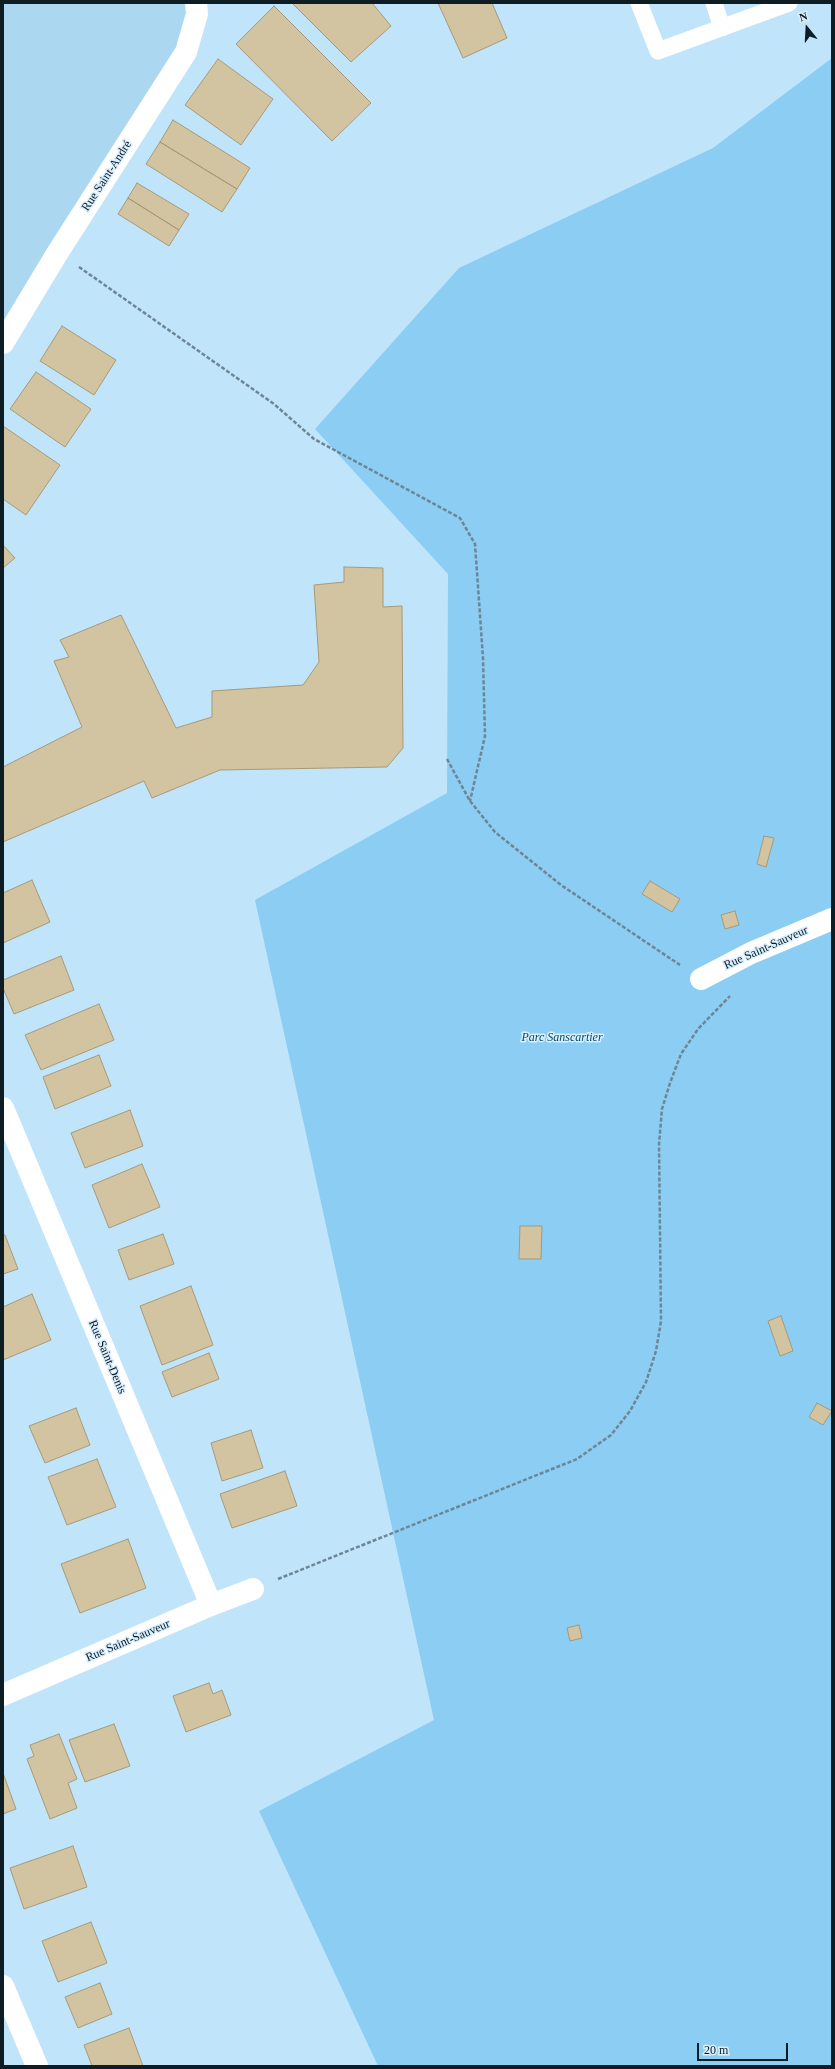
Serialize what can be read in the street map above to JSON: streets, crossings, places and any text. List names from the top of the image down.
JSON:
{
  "streets": {
    "street": ["Rue Saint-André", "Rue Saint-Sauveur", "Rue Saint-Denis"]
  },
  "crossings": [
    ["Rue Saint-Sauveur", "Rue Saint-Denis"]
  ],
  "parks": ["Parc Sanscartier"],
  "scale_bar": "20 m",
  "north": "top"
}
